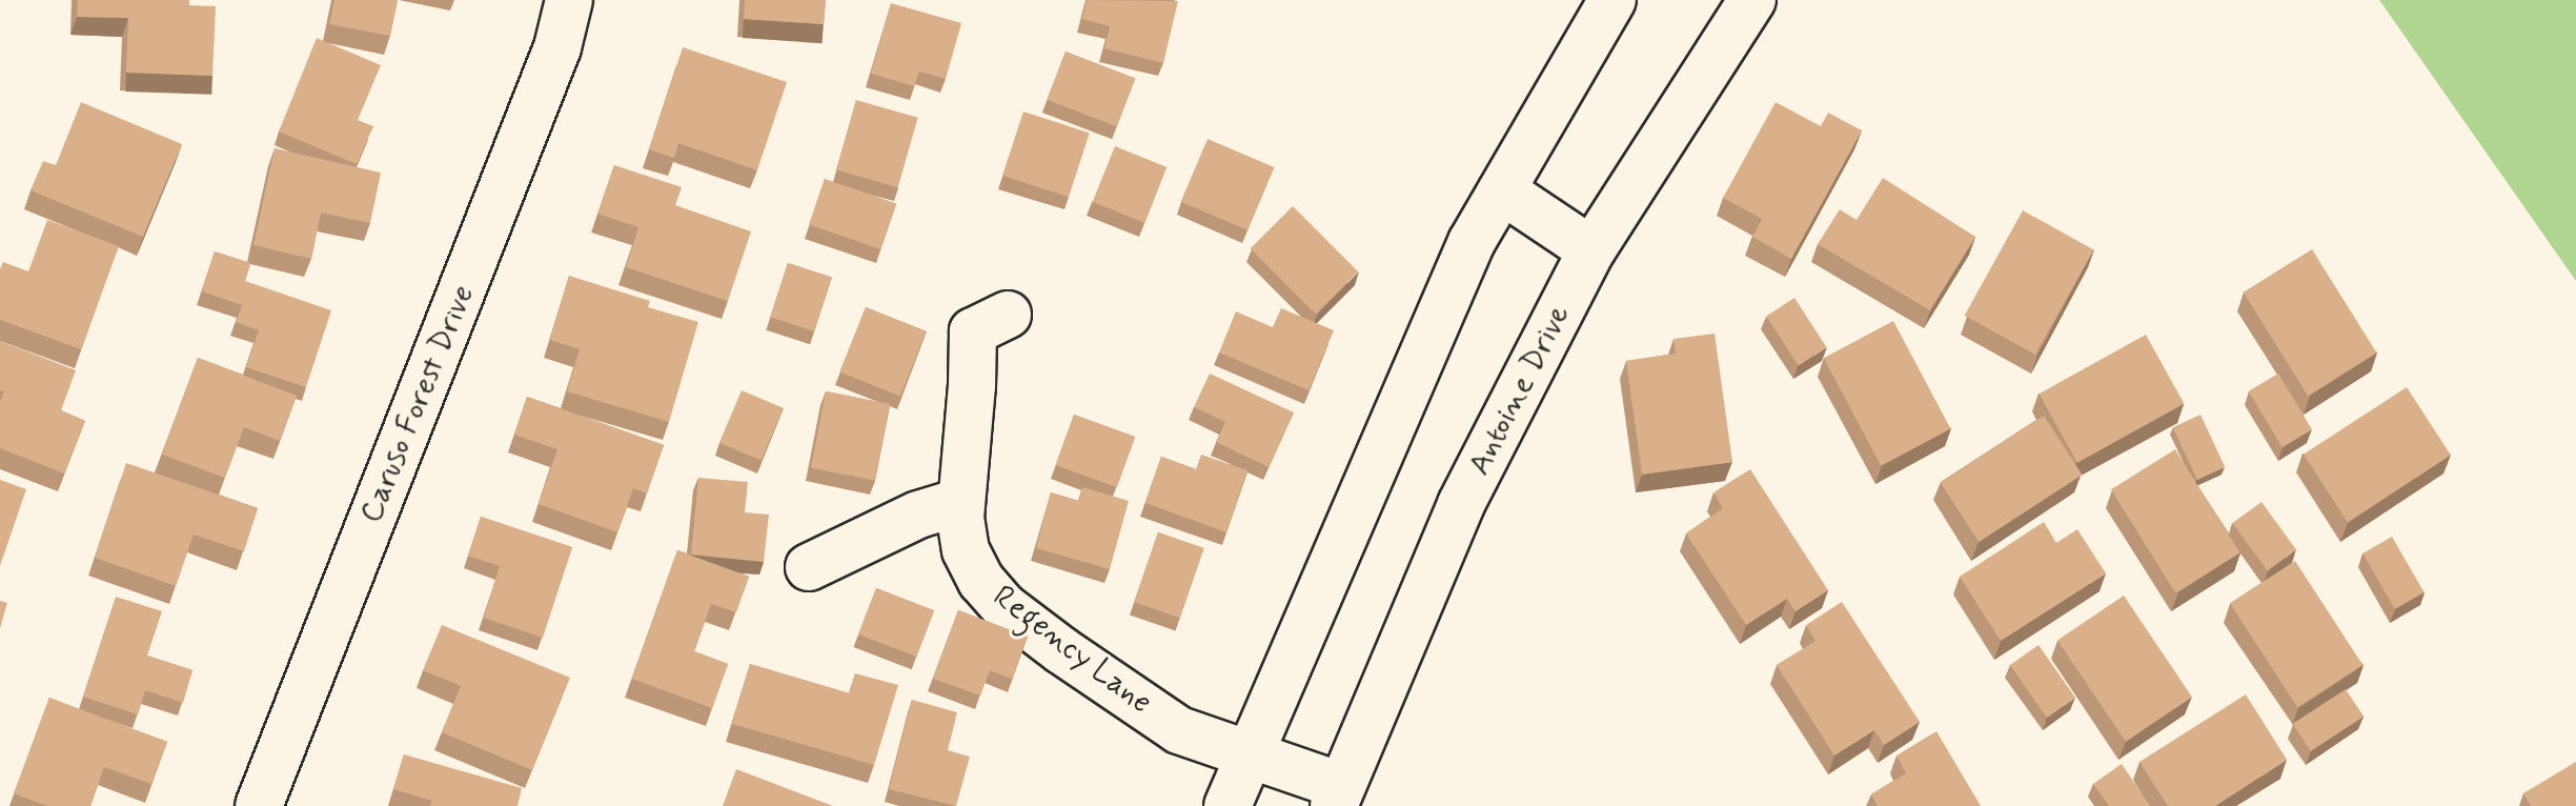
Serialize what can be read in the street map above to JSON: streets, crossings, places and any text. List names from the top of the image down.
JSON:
{
  "streets": {
    "main road": ["Antoine Drive", "Caruso Forest Drive", "Regency Lane"]
  },
  "crossings": [
    ["Antoine Drive", "Regency Lane"]
  ]
}
